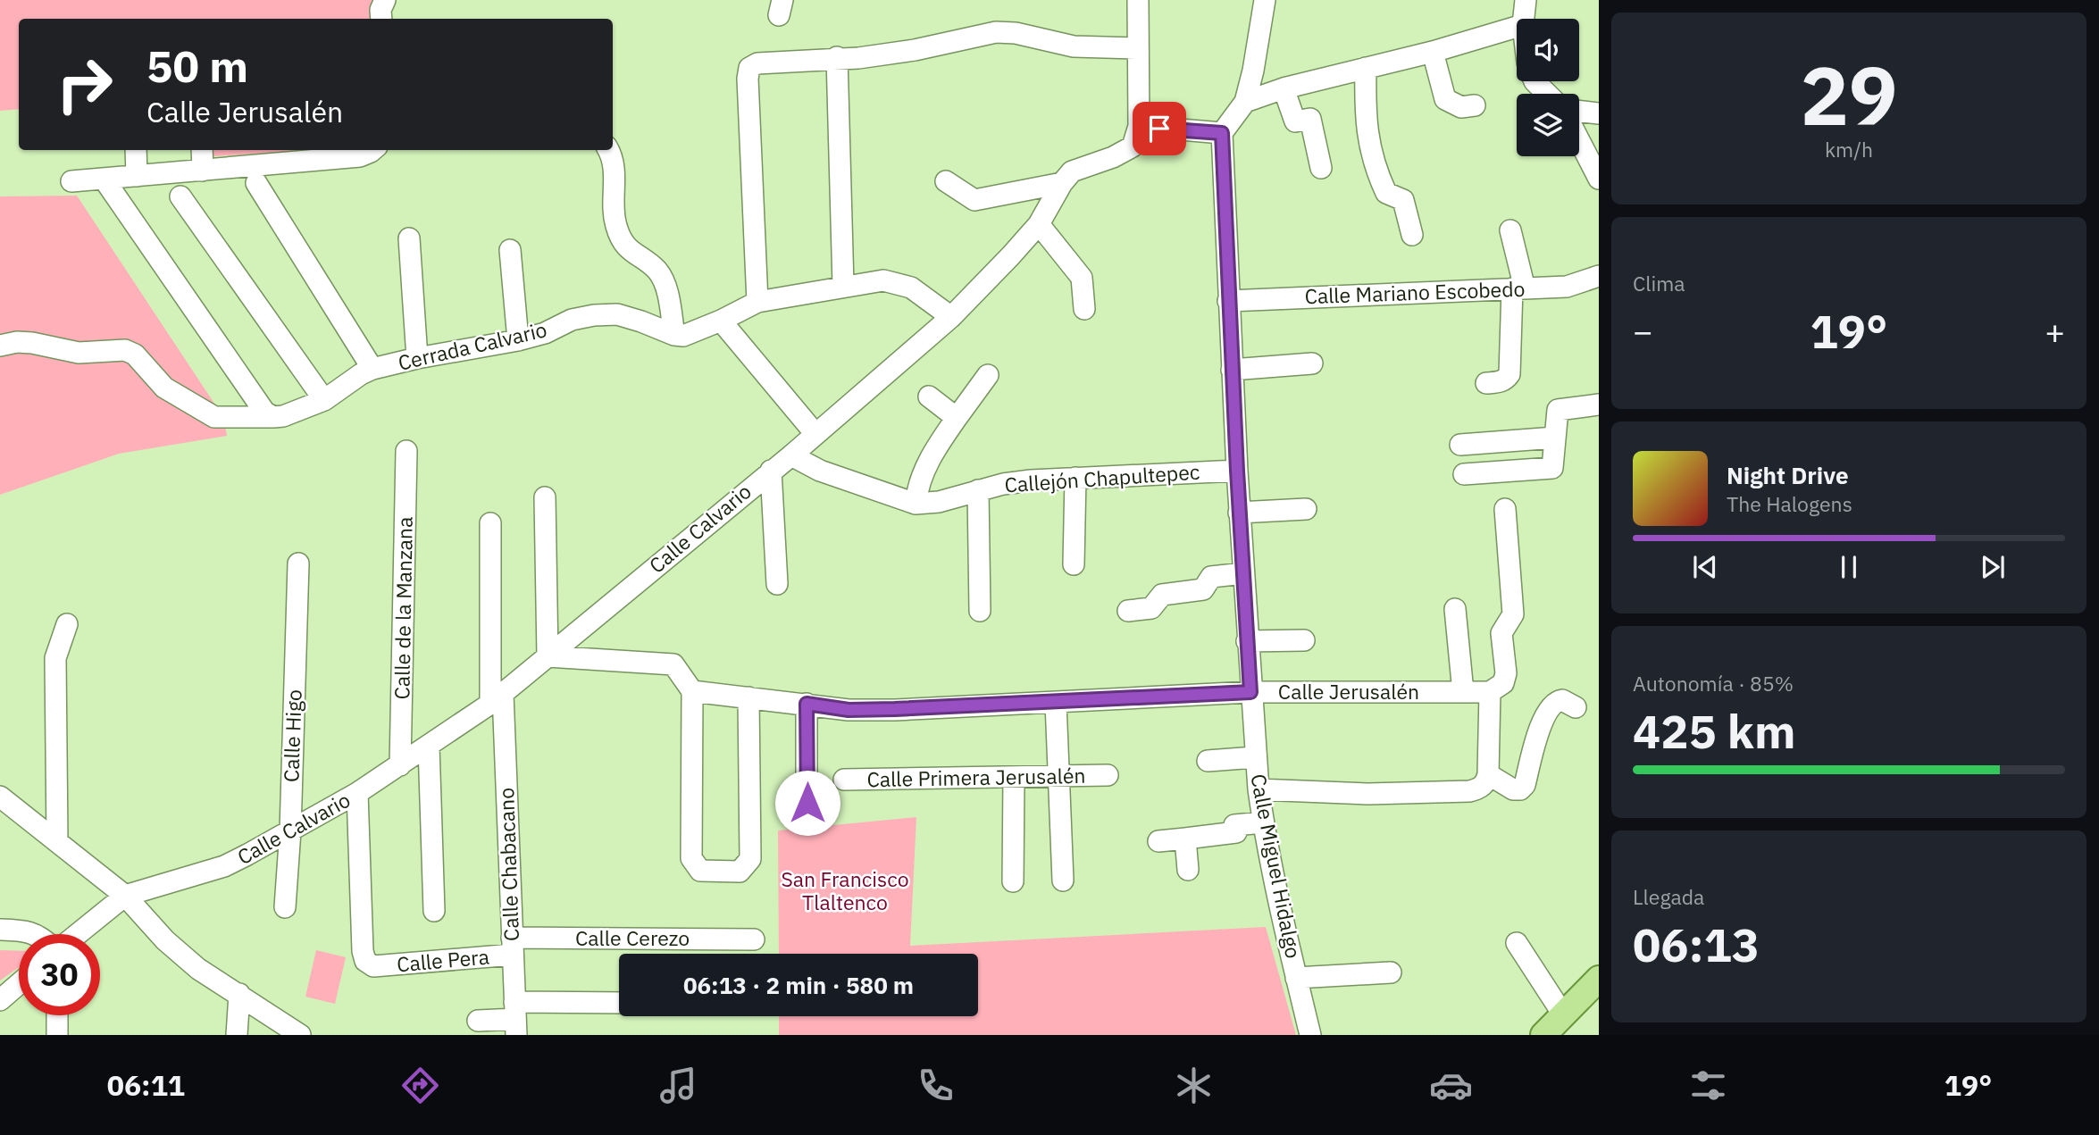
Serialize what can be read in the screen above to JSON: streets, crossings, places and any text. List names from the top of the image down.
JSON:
{
  "streets": {
    "street": [
      "Calle Mariano Escobedo",
      "Cerrada Calvario",
      "Callejón Chapultepec",
      "Calle Calvario",
      "Calle de la Manzana",
      "Calle Jerusalén",
      "Calle Higo",
      "Calle Primera Jerusalén",
      "Calle Chabacano",
      "Calle Miguel Hidalgo",
      "Calle Cerezo",
      "Calle Pera"
    ]
  },
  "crossings": [
    ["Calle Mariano Escobedo", "Calle Miguel Hidalgo"],
    ["Callejón Chapultepec", "Calle Calvario"],
    ["Callejón Chapultepec", "Calle Miguel Hidalgo"],
    ["Calle Calvario", "Calle de la Manzana"],
    ["Calle Calvario", "Calle Higo"],
    ["Calle Calvario", "Calle Chabacano"],
    ["Calle Calvario", "Calle Pera"],
    ["Calle Jerusalén", "Calle Miguel Hidalgo"],
    ["Calle Chabacano", "Calle Cerezo"],
    ["Calle Chabacano", "Calle Pera"],
    ["Calle Cerezo", "Calle Pera"]
  ],
  "parks": ["San Francisco Tlaltenco"],
  "page": {
    "tile": [
      ["29", "km/h"],
      "Clima",
      ["Autonomía · 85%", "425 km"],
      ["Llegada", "06:13"]
    ],
    "turn": ["50 m", "Calle Jerusalén"],
    "heat": ["−", "19°", "+"],
    "song": ["Night Drive", "The Halogens"],
    "limit": "30",
    "trip": "06:13 · 2 min · 580 m",
    "tabs": ["06:11", "19°"]
  }
}
